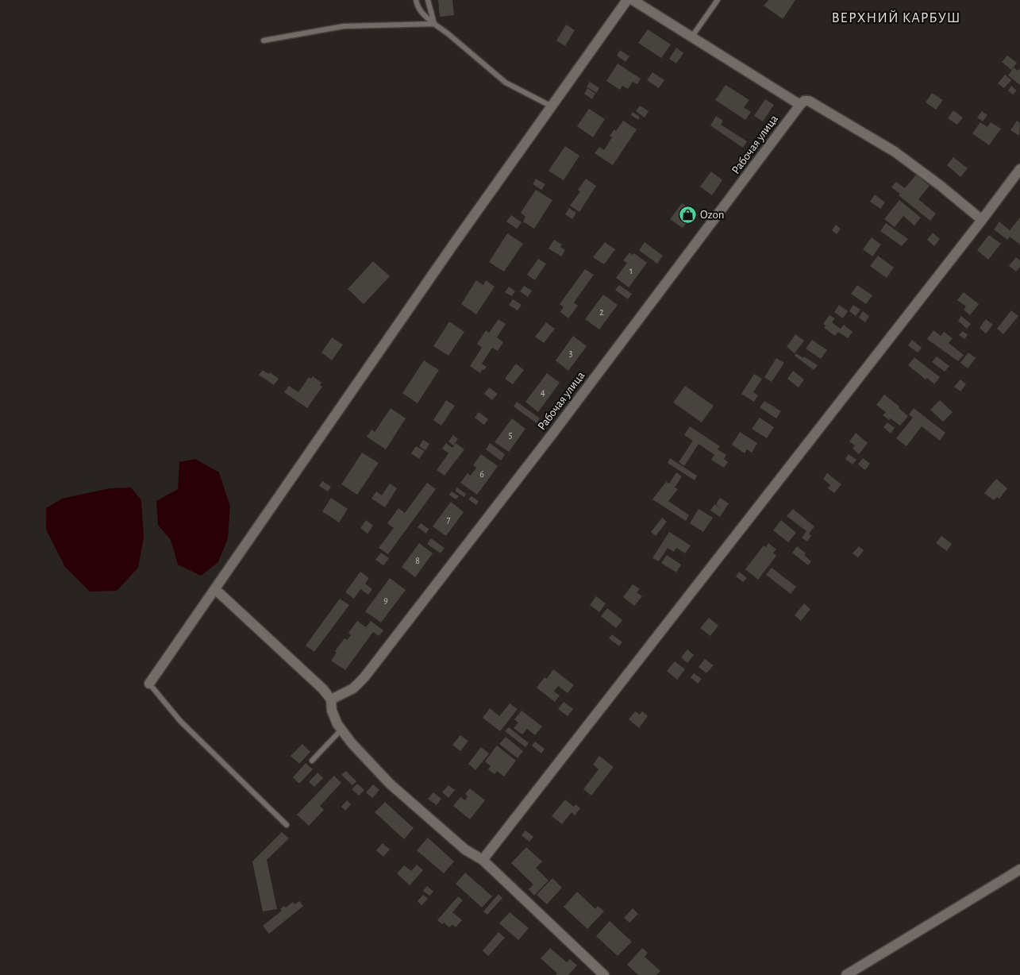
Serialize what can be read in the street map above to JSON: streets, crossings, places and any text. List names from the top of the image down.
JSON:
{
  "streets": {
    "street": ["Рабочая улица"]
  },
  "districts": ["ВЕРХНИЙ КАРБУШ"],
  "places": {
    "shop": ["Ozon"]
  },
  "house_numbers": [
    "1",
    "2",
    "3",
    "4",
    "5",
    "6",
    "7",
    "8",
    "9"
  ]
}
